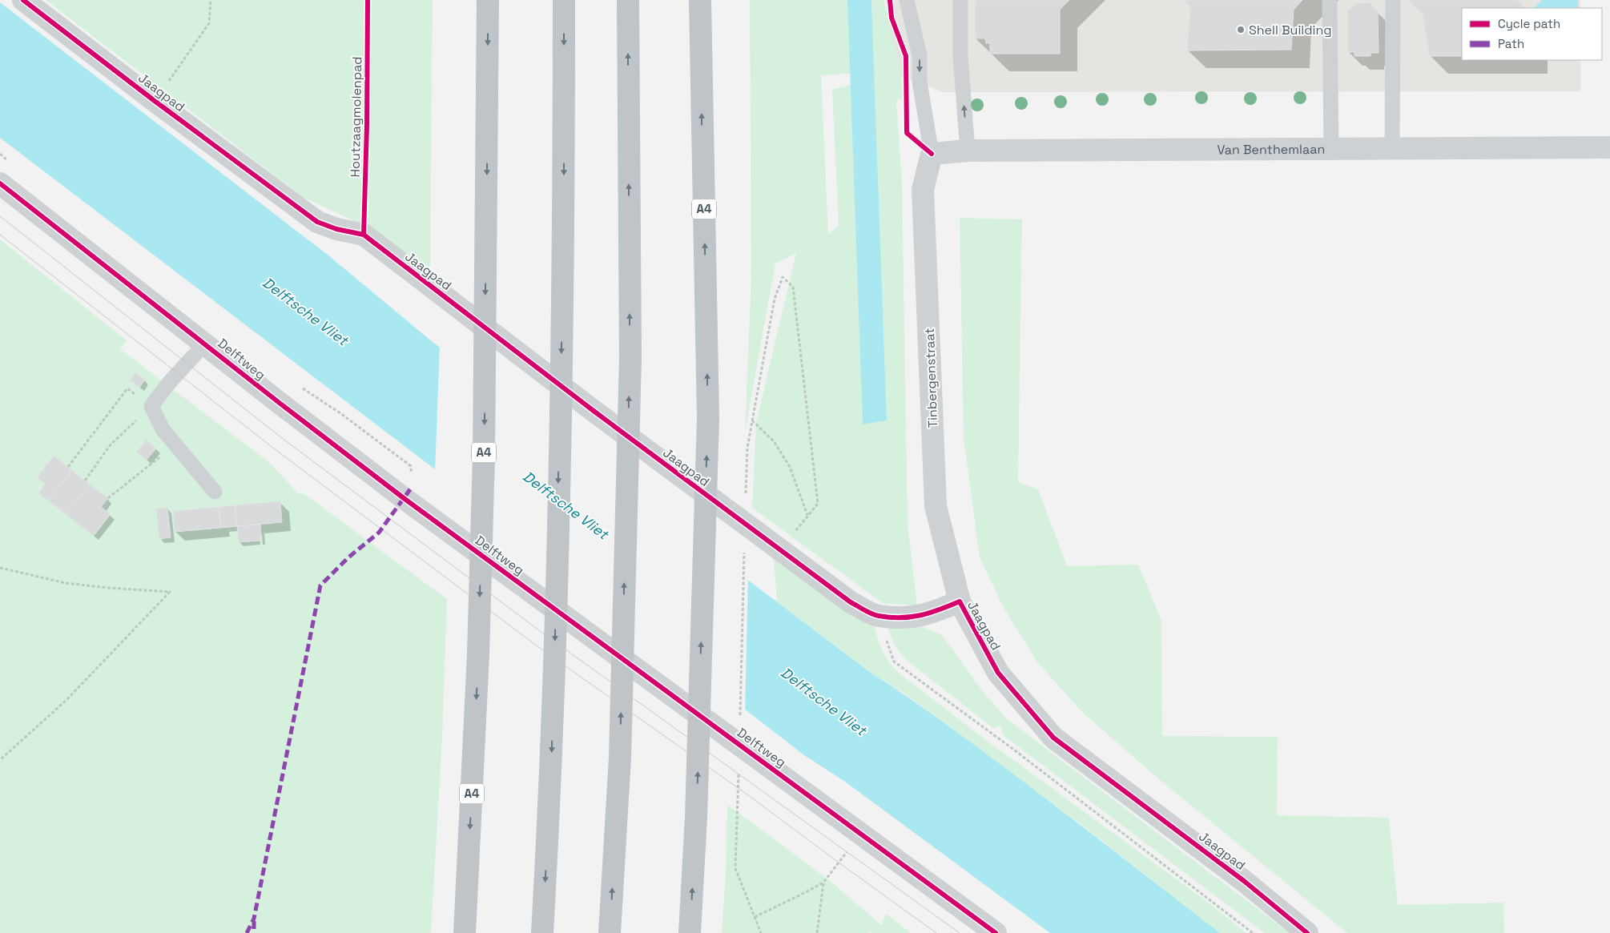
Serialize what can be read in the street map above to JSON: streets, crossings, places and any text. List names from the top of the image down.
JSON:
{
  "streets": {
    "highway": ["A4"],
    "street": [
      "Jaagpad",
      "Van Benthemlaan",
      "Delftweg",
      "Tinbergenstraat"
    ],
    "cycle path": ["Houtzaagmolenpad"]
  },
  "crossings": [
    ["Jaagpad", "Tinbergenstraat"],
    ["Van Benthemlaan", "Tinbergenstraat"]
  ],
  "water": ["Delftsche Vliet"],
  "places": ["Shell Building"],
  "legend": ["Cycle path", "Path"]
}
